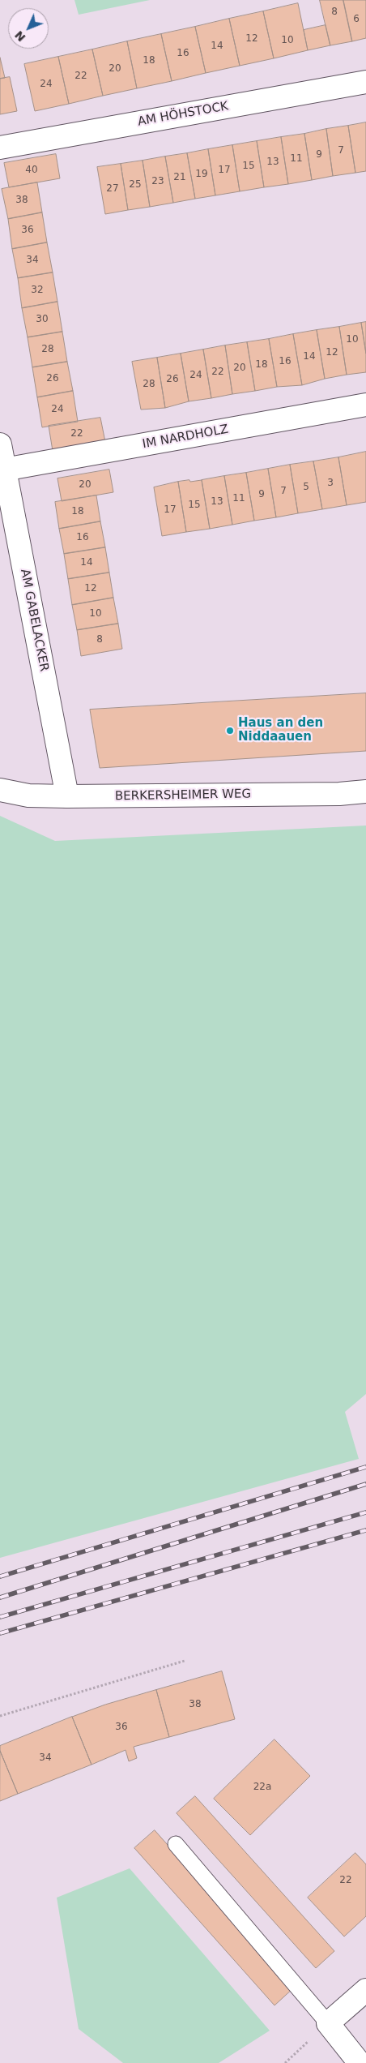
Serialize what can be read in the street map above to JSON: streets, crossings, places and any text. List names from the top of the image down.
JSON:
{
  "streets": {
    "street": [
      "AM HÖHSTOCK",
      "IM NARDHOLZ",
      "AM GABELACKER",
      "BERKERSHEIMER WEG"
    ]
  },
  "crossings": [
    ["IM NARDHOLZ", "AM GABELACKER"],
    ["AM GABELACKER", "BERKERSHEIMER WEG"]
  ],
  "places": ["Haus an den Niddaauen"],
  "house_numbers": [
    "8",
    "6",
    "12",
    "10",
    "14",
    "16",
    "18",
    "20",
    "22",
    "24",
    "7",
    "9",
    "11",
    "13",
    "15",
    "40",
    "17",
    "19",
    "21",
    "23",
    "25",
    "27",
    "38",
    "36",
    "34",
    "32",
    "30",
    "10",
    "28",
    "12",
    "14",
    "16",
    "18",
    "20",
    "22",
    "24",
    "26",
    "26",
    "28",
    "24",
    "22",
    "3",
    "20",
    "5",
    "7",
    "9",
    "11",
    "13",
    "15",
    "17",
    "18",
    "16",
    "14",
    "12",
    "10",
    "8",
    "38",
    "36",
    "34",
    "22a",
    "22"
  ],
  "north": "bottom left"
}
